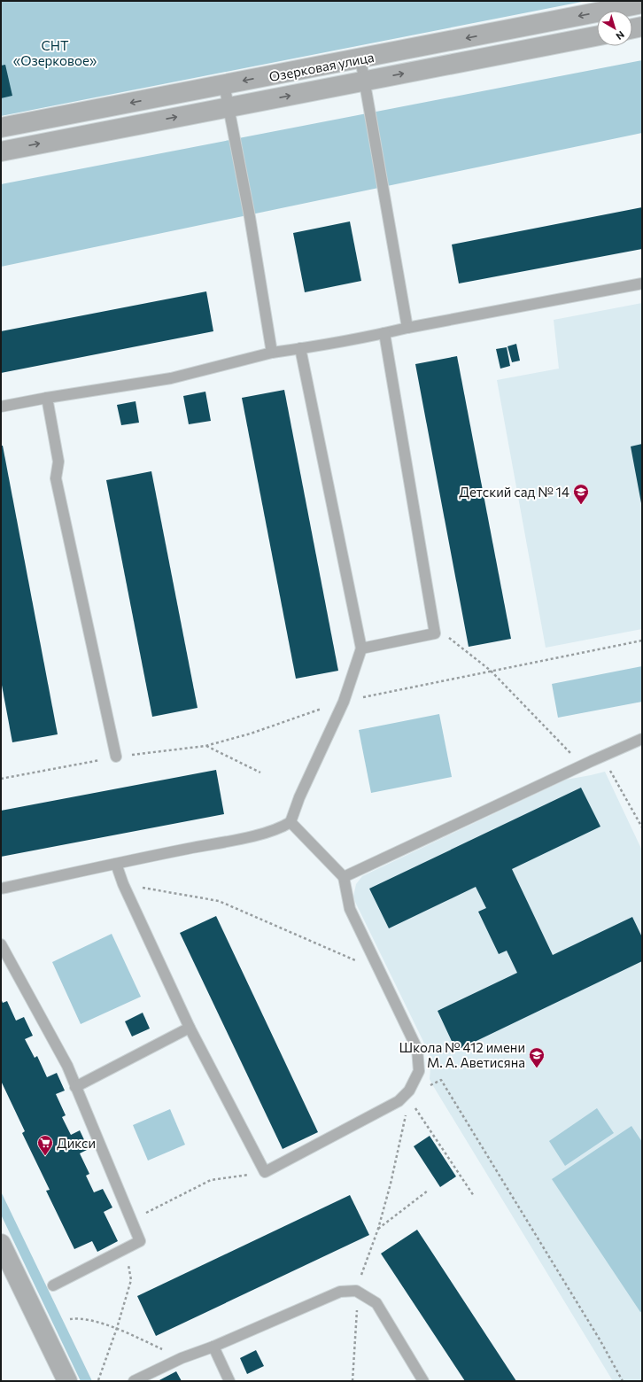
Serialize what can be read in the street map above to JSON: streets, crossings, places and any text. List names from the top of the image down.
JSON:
{
  "streets": {
    "street": ["Озерковая улица"]
  },
  "parks": ["СНТ «Озерковое»"],
  "places": {
    "school or university": ["Детский сад № 14", "Школа № 412 имени М. А. Аветисяна"],
    "supermarket": ["Дикси"]
  },
  "north": "bottom right"
}
